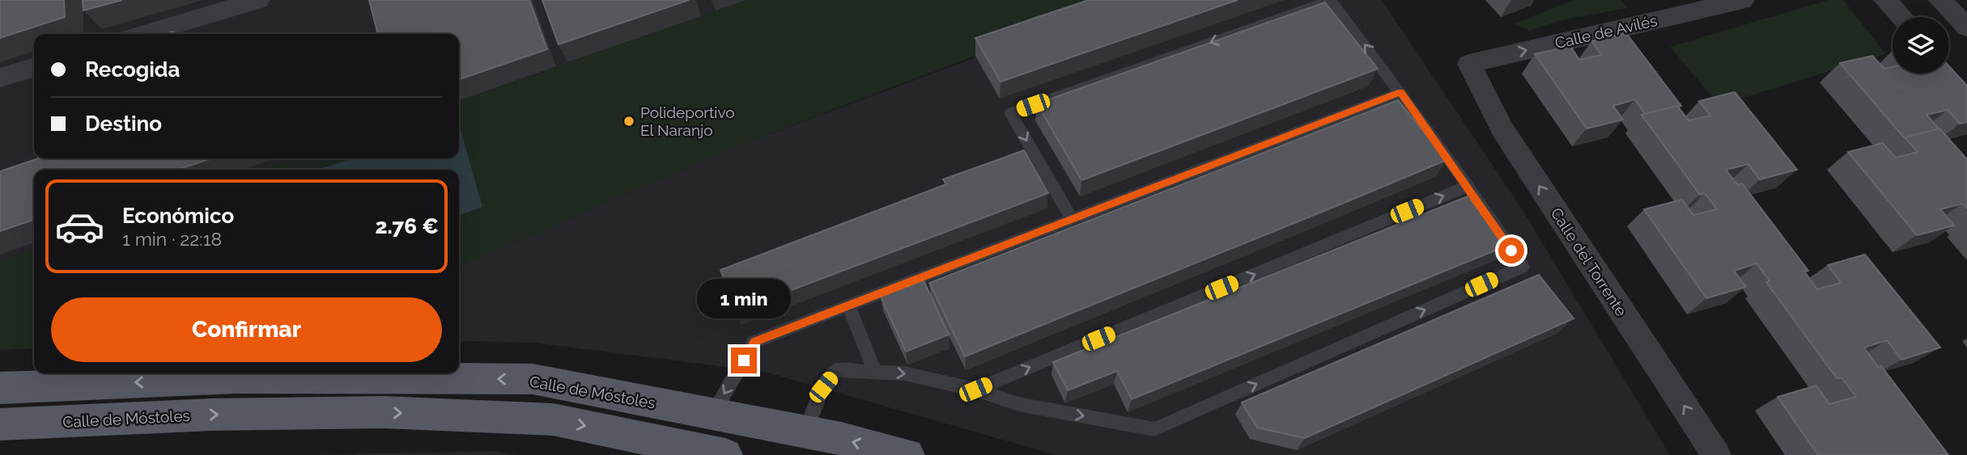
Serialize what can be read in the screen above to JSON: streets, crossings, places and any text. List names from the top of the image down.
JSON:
{
  "streets": {
    "main road": ["Calle de Móstoles"],
    "street": ["Calle de Avilés", "Calle del Torrente"]
  },
  "crossings": [
    ["Calle de Avilés", "Calle del Torrente"]
  ],
  "one_way": ["Calle de Avilés", "Calle del Torrente"],
  "places": ["Polideportivo El Naranjo"],
  "page": {
    "banner": ["Recogida", "Destino"],
    "list": [
      {
        "name": "Económico",
        "note": "1 min · 22:18",
        "value": "2.76 €"
      }
    ],
    "bubble": "1 min",
    "buttons": "Confirmar"
  }
}
